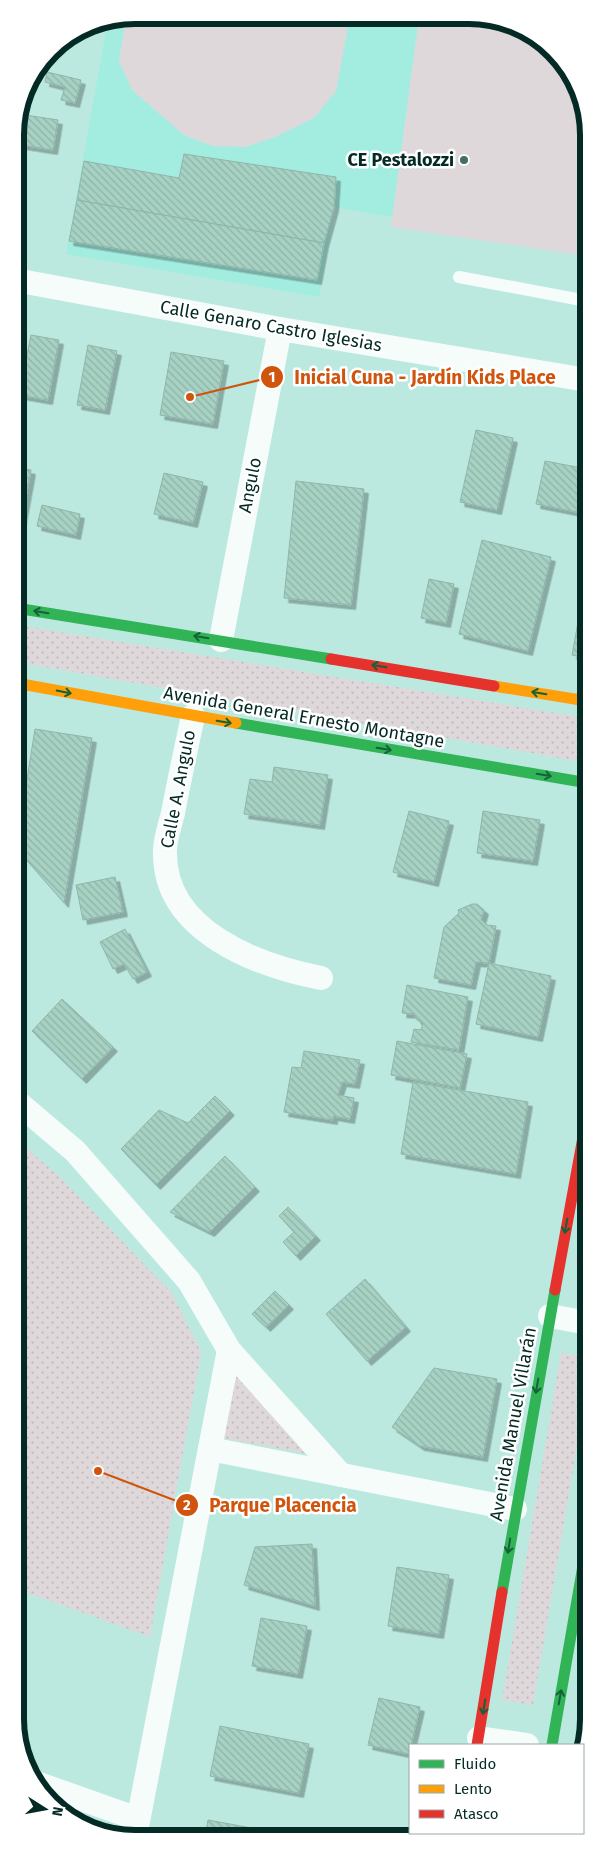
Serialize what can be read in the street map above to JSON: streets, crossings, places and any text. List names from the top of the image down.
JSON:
{
  "streets": {
    "main road": ["Avenida General Ernesto Montagne", "Avenida Manuel Villarán"],
    "street": ["Calle Genaro Castro Iglesias", "Angulo", "Calle A. Angulo"]
  },
  "crossings": [
    ["Calle Genaro Castro Iglesias", "Angulo"],
    ["Avenida General Ernesto Montagne", "Calle A. Angulo"]
  ],
  "one_way": ["Avenida Manuel Villarán"],
  "places": ["CE Pestalozzi", "Inicial Cuna - Jardín Kids Place", "Parque Placencia"],
  "legend": ["Fluido", "Lento", "Atasco"],
  "north": "right"
}
